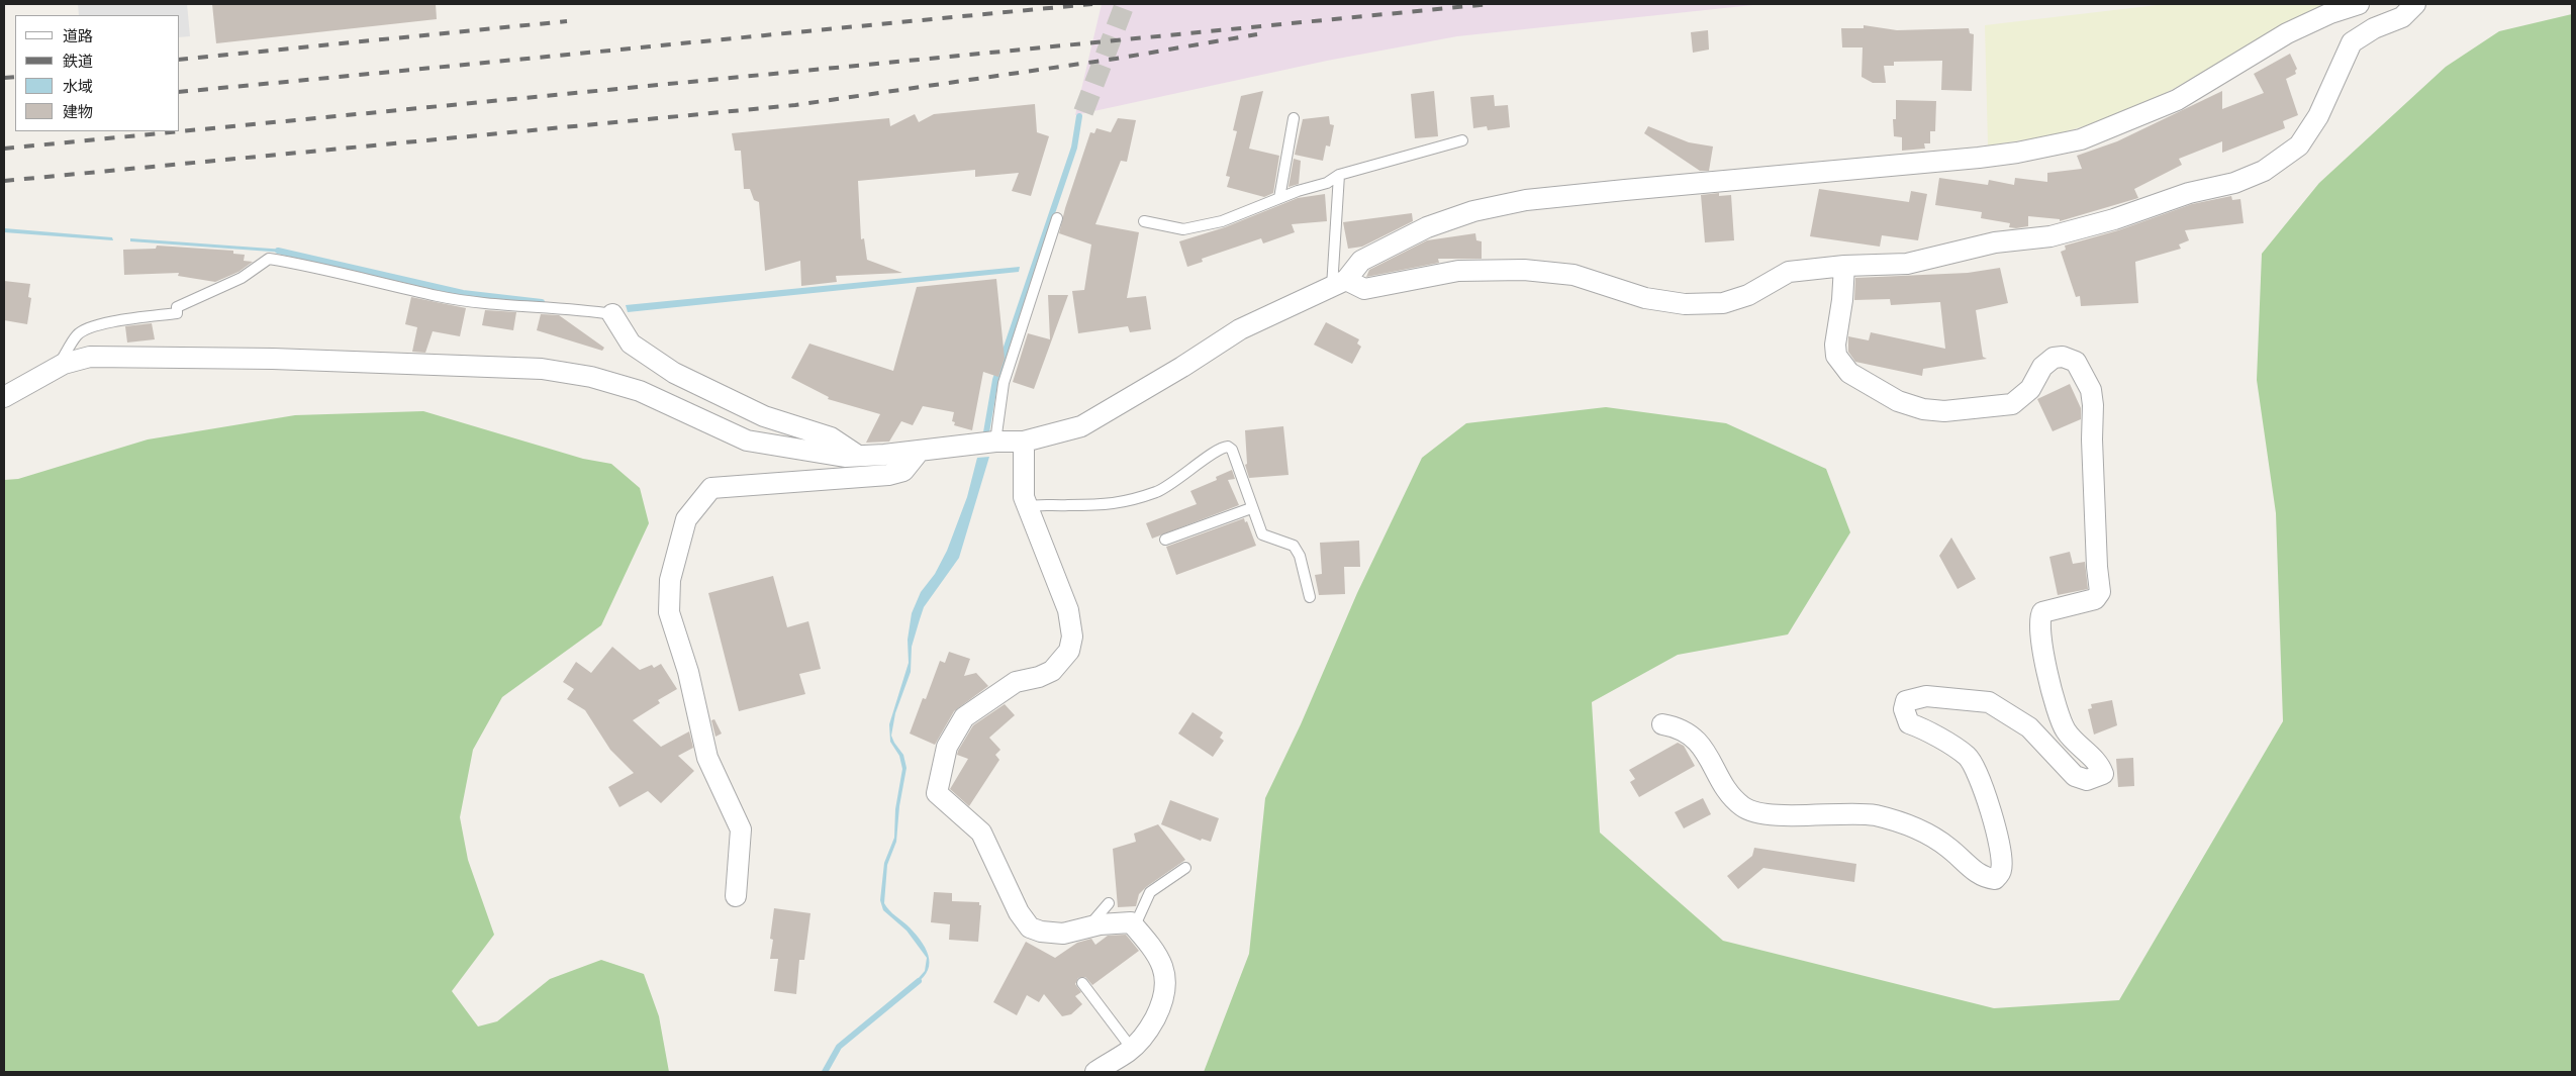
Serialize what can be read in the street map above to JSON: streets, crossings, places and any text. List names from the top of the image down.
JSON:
{
  "legend": [
    "道路",
    "鉄道",
    "水域",
    "建物"
  ]
}
